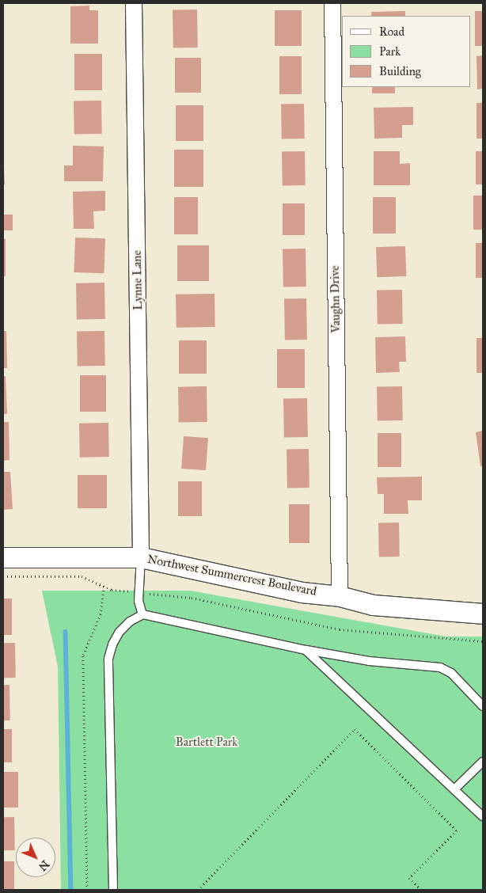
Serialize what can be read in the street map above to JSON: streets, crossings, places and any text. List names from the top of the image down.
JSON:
{
  "streets": {
    "street": ["Lynne Lane", "Vaughn Drive", "Northwest Summercrest Boulevard"]
  },
  "crossings": [
    ["Lynne Lane", "Northwest Summercrest Boulevard"],
    ["Vaughn Drive", "Northwest Summercrest Boulevard"]
  ],
  "parks": ["Bartlett Park"],
  "legend": ["Road", "Park", "Building"],
  "north": "bottom right"
}
